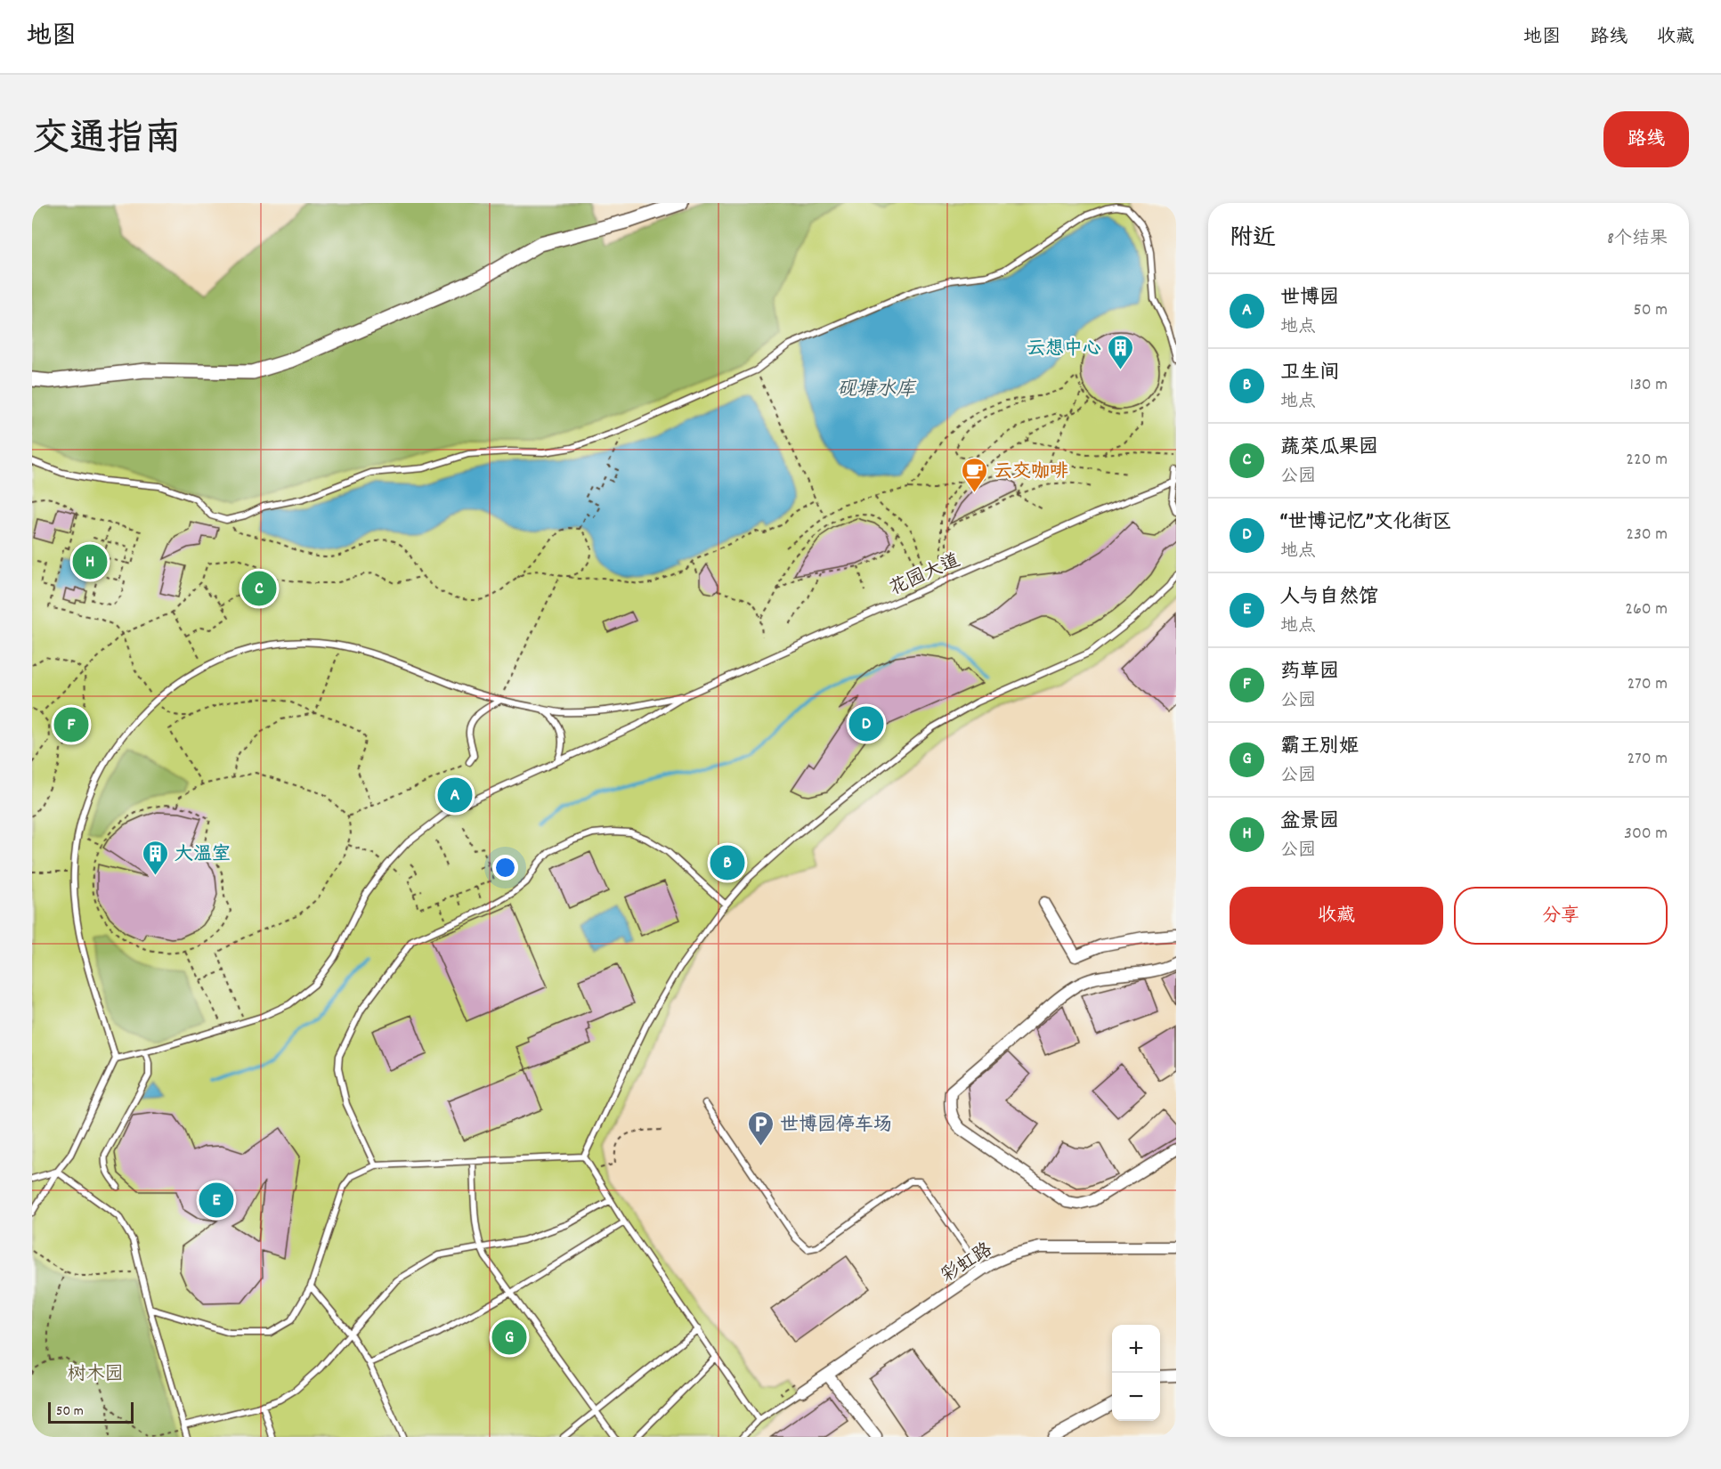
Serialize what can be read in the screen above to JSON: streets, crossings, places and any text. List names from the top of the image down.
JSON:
{
  "streets": {
    "street": ["彩虹路"],
    "lane": ["花园大道"]
  },
  "water": ["砚塘水库"],
  "parks": ["树木园"],
  "places": {
    "building": ["云想中心", "大温室"],
    "cafe": ["云交咖啡"],
    "parking": ["世博园停车场"]
  },
  "scale_bar": "50 m",
  "page": {
    "header": "地图",
    "nav": ["地图", "路线", "收藏"],
    "title": "交通指南",
    "buttons": [
      "路线",
      ["收藏", "分享"]
    ],
    "heading": ["附近", "8个结果"],
    "list": [
      {
        "mark": "A",
        "name": "世博园",
        "note": "地点",
        "value": "50 m"
      },
      {
        "mark": "B",
        "name": "卫生间",
        "note": "地点",
        "value": "130 m"
      },
      {
        "mark": "C",
        "name": "蔬菜瓜果园",
        "note": "公园",
        "value": "220 m"
      },
      {
        "mark": "D",
        "name": "“世博记忆”文化街区",
        "note": "地点",
        "value": "230 m"
      },
      {
        "mark": "E",
        "name": "人与自然馆",
        "note": "地点",
        "value": "260 m"
      },
      {
        "mark": "F",
        "name": "药草园",
        "note": "公园",
        "value": "270 m"
      },
      {
        "mark": "G",
        "name": "霸王别姬",
        "note": "公园",
        "value": "270 m"
      },
      {
        "mark": "H",
        "name": "盆景园",
        "note": "公园",
        "value": "300 m"
      }
    ],
    "pins": [
      "H",
      "C",
      "D",
      "F",
      "A",
      "B",
      "E",
      "G"
    ],
    "map_buttons": ["+", "−"],
    "scale": "50 m"
  }
}
